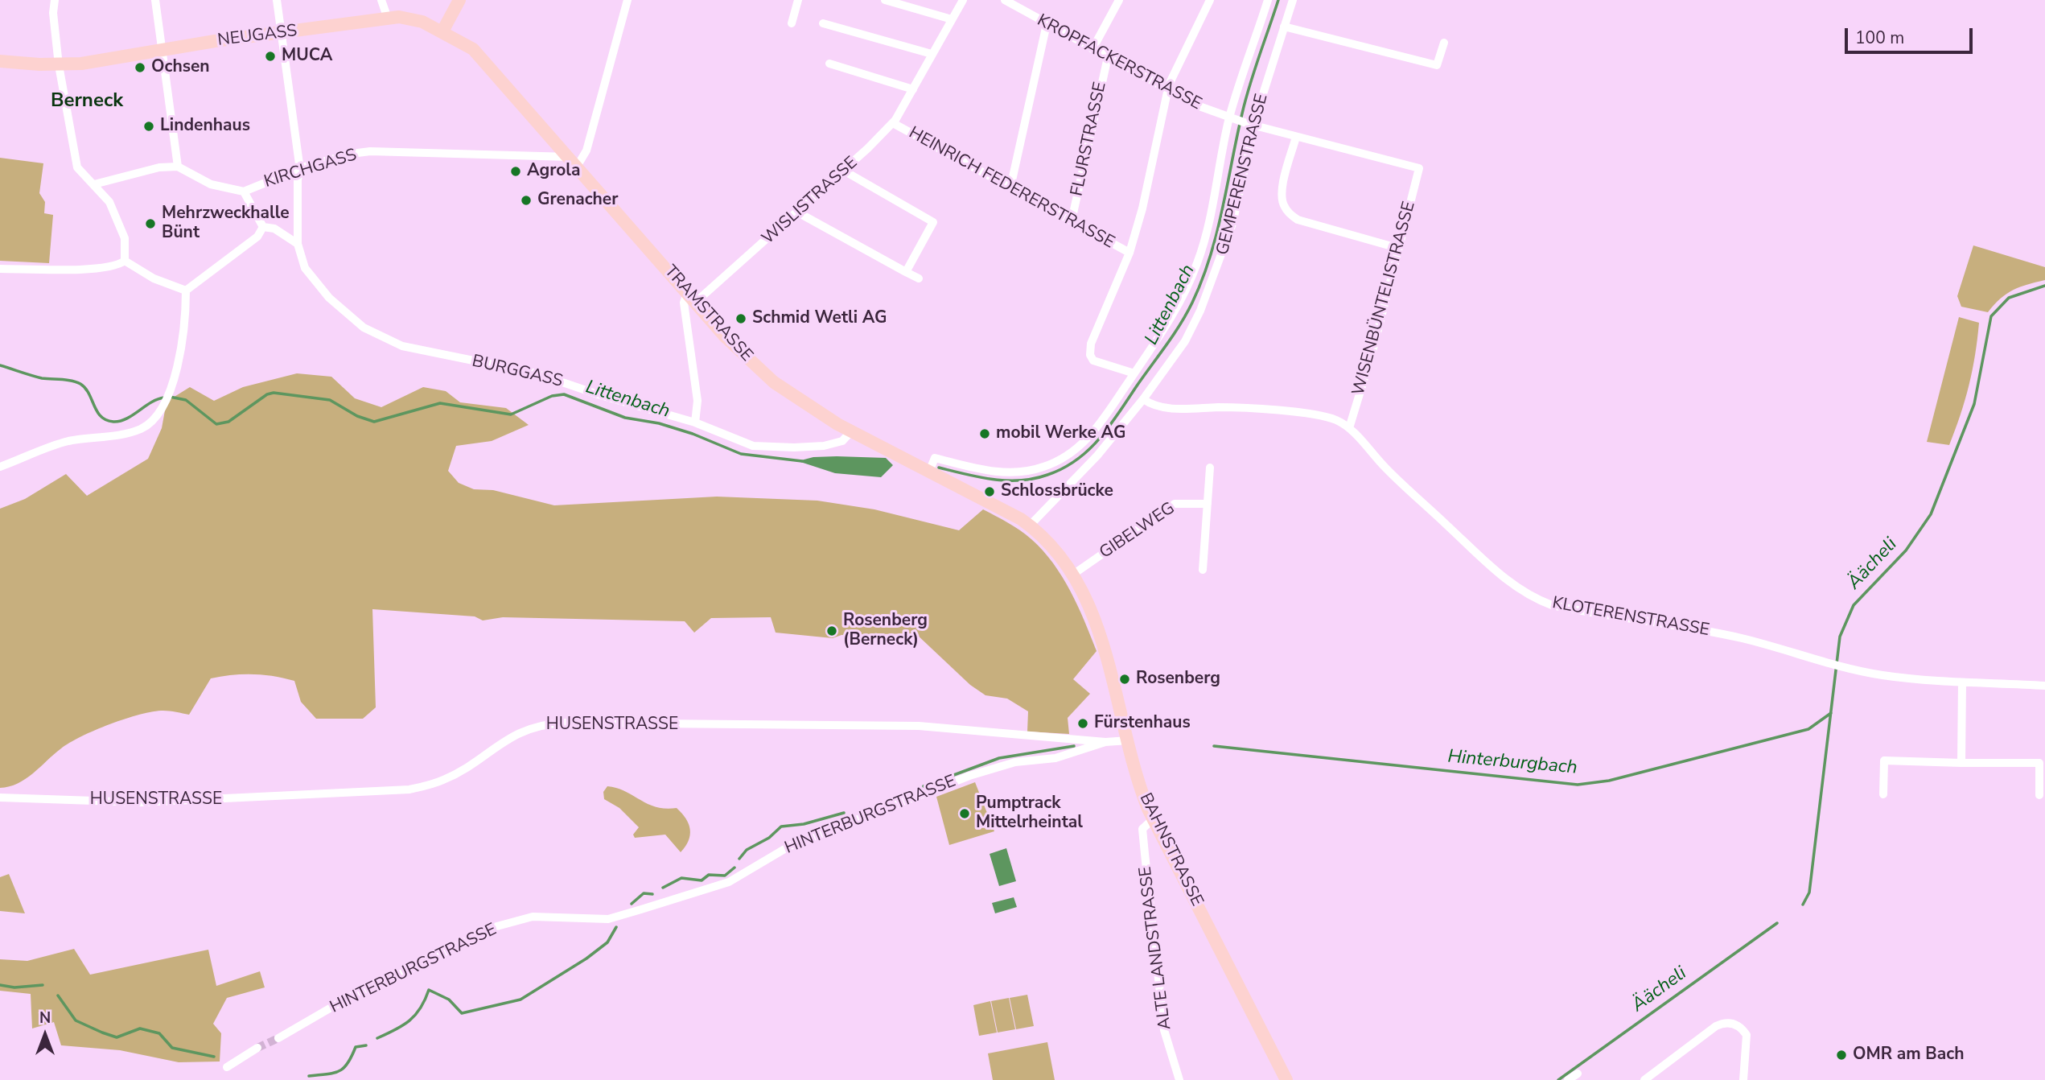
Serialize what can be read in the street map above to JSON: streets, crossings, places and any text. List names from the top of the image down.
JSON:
{
  "streets": {
    "main road": ["NEUGASS", "TRAMSTRASSE", "BAHNSTRASSE"],
    "street": [
      "KROPFACKERSTRASSE",
      "FLURSTRASSE",
      "KIRCHGASS",
      "GEMPERENSTRASSE",
      "HEINRICH FEDERERSTRASSE",
      "WISLISTRASSE",
      "WISENBÜNTELISTRASSE",
      "BURGGASS",
      "GIBELWEG",
      "KLOTERENSTRASSE",
      "HUSENSTRASSE",
      "HINTERBURGSTRASSE",
      "ALTE LANDSTRASSE"
    ]
  },
  "crossings": [
    ["NEUGASS", "TRAMSTRASSE"],
    ["KROPFACKERSTRASSE", "FLURSTRASSE"],
    ["KROPFACKERSTRASSE", "GEMPERENSTRASSE"],
    ["KROPFACKERSTRASSE", "WISENBÜNTELISTRASSE"],
    ["FLURSTRASSE", "HEINRICH FEDERERSTRASSE"],
    ["KIRCHGASS", "TRAMSTRASSE"],
    ["GEMPERENSTRASSE", "TRAMSTRASSE"],
    ["GEMPERENSTRASSE", "KLOTERENSTRASSE"],
    ["GEMPERENSTRASSE", "BAHNSTRASSE"],
    ["HEINRICH FEDERERSTRASSE", "WISLISTRASSE"],
    ["WISLISTRASSE", "TRAMSTRASSE"],
    ["WISENBÜNTELISTRASSE", "KLOTERENSTRASSE"],
    ["TRAMSTRASSE", "BURGGASS"],
    ["TRAMSTRASSE", "BAHNSTRASSE"],
    ["GIBELWEG", "BAHNSTRASSE"],
    ["HUSENSTRASSE", "HINTERBURGSTRASSE"],
    ["HINTERBURGSTRASSE", "BAHNSTRASSE"],
    ["BAHNSTRASSE", "ALTE LANDSTRASSE"]
  ],
  "districts": ["Berneck"],
  "water": ["Littenbach", "Äächeli", "Hinterburgbach"],
  "places": [
    "MUCA",
    "Ochsen",
    "Lindenhaus",
    "Agrola",
    "Grenacher",
    "Mehrzweckhalle Bünt",
    "Schmid Wetli AG",
    "mobil Werke AG",
    "Schlossbrücke",
    "Rosenberg (Berneck)",
    "Rosenberg",
    "Fürstenhaus",
    "Pumptrack Mittelrheintal",
    "OMR am Bach"
  ],
  "scale_bar": "100 m",
  "north": "top"
}
